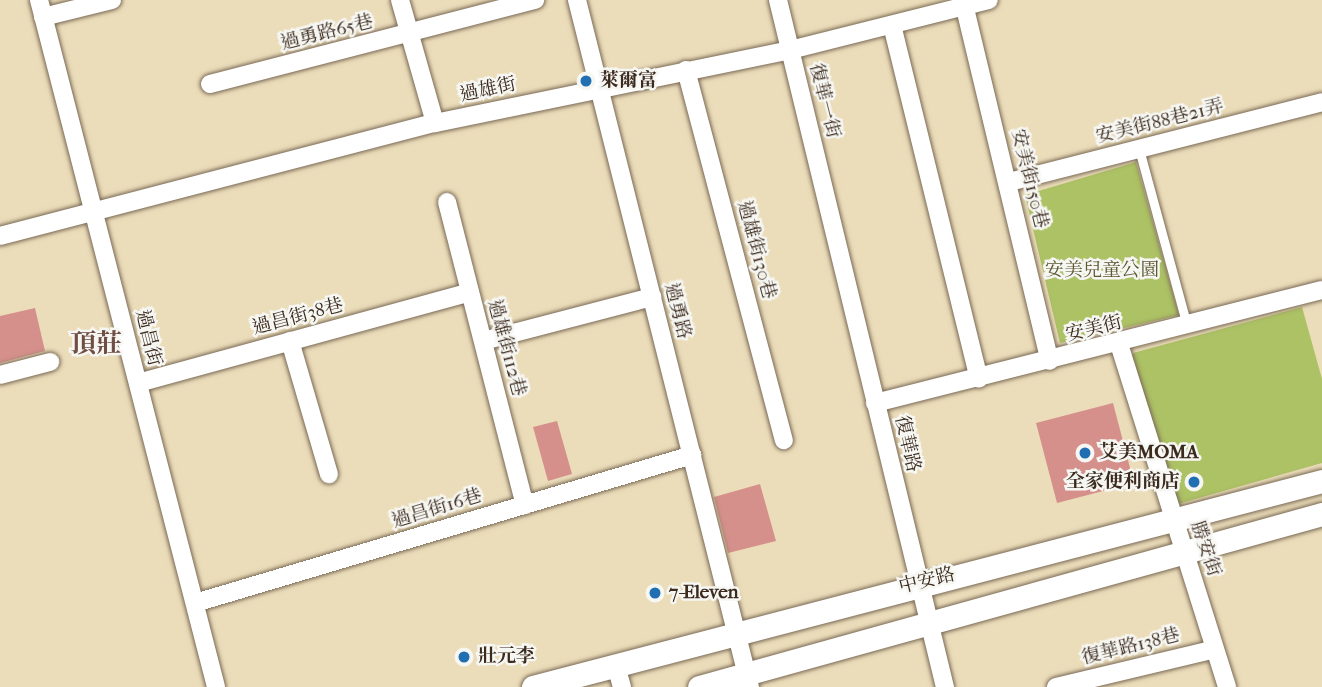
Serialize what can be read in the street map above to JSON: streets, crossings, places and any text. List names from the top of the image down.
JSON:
{
  "streets": {
    "street": [
      "過勇路65巷",
      "過雄街",
      "復華一街",
      "安美街88巷21弄",
      "安美街150巷",
      "過雄街130巷",
      "過勇路",
      "過昌街38巷",
      "安美街",
      "過昌街",
      "過雄街112巷",
      "復華路",
      "過昌街16巷",
      "勝安街",
      "中安路",
      "復華路138巷"
    ]
  },
  "crossings": [
    ["過雄街", "復華一街"],
    ["過雄街", "安美街150巷"],
    ["過雄街", "過雄街130巷"],
    ["過雄街", "過勇路"],
    ["過雄街", "過昌街"],
    ["復華一街", "復華路"],
    ["安美街88巷21弄", "安美街150巷"],
    ["安美街150巷", "安美街"],
    ["過勇路", "過昌街16巷"],
    ["過勇路", "中安路"],
    ["過昌街38巷", "過昌街"],
    ["過昌街38巷", "過雄街112巷"],
    ["安美街", "復華路"],
    ["安美街", "勝安街"],
    ["過昌街", "過昌街16巷"],
    ["過雄街112巷", "過昌街16巷"],
    ["復華路", "中安路"],
    ["勝安街", "中安路"],
    ["勝安街", "復華路138巷"]
  ],
  "districts": ["頂莊"],
  "parks": ["安美兒童公園"],
  "places": [
    "萊爾富",
    "艾美MOMA",
    "全家便利商店",
    "7-Eleven",
    "壯元李"
  ]
}
